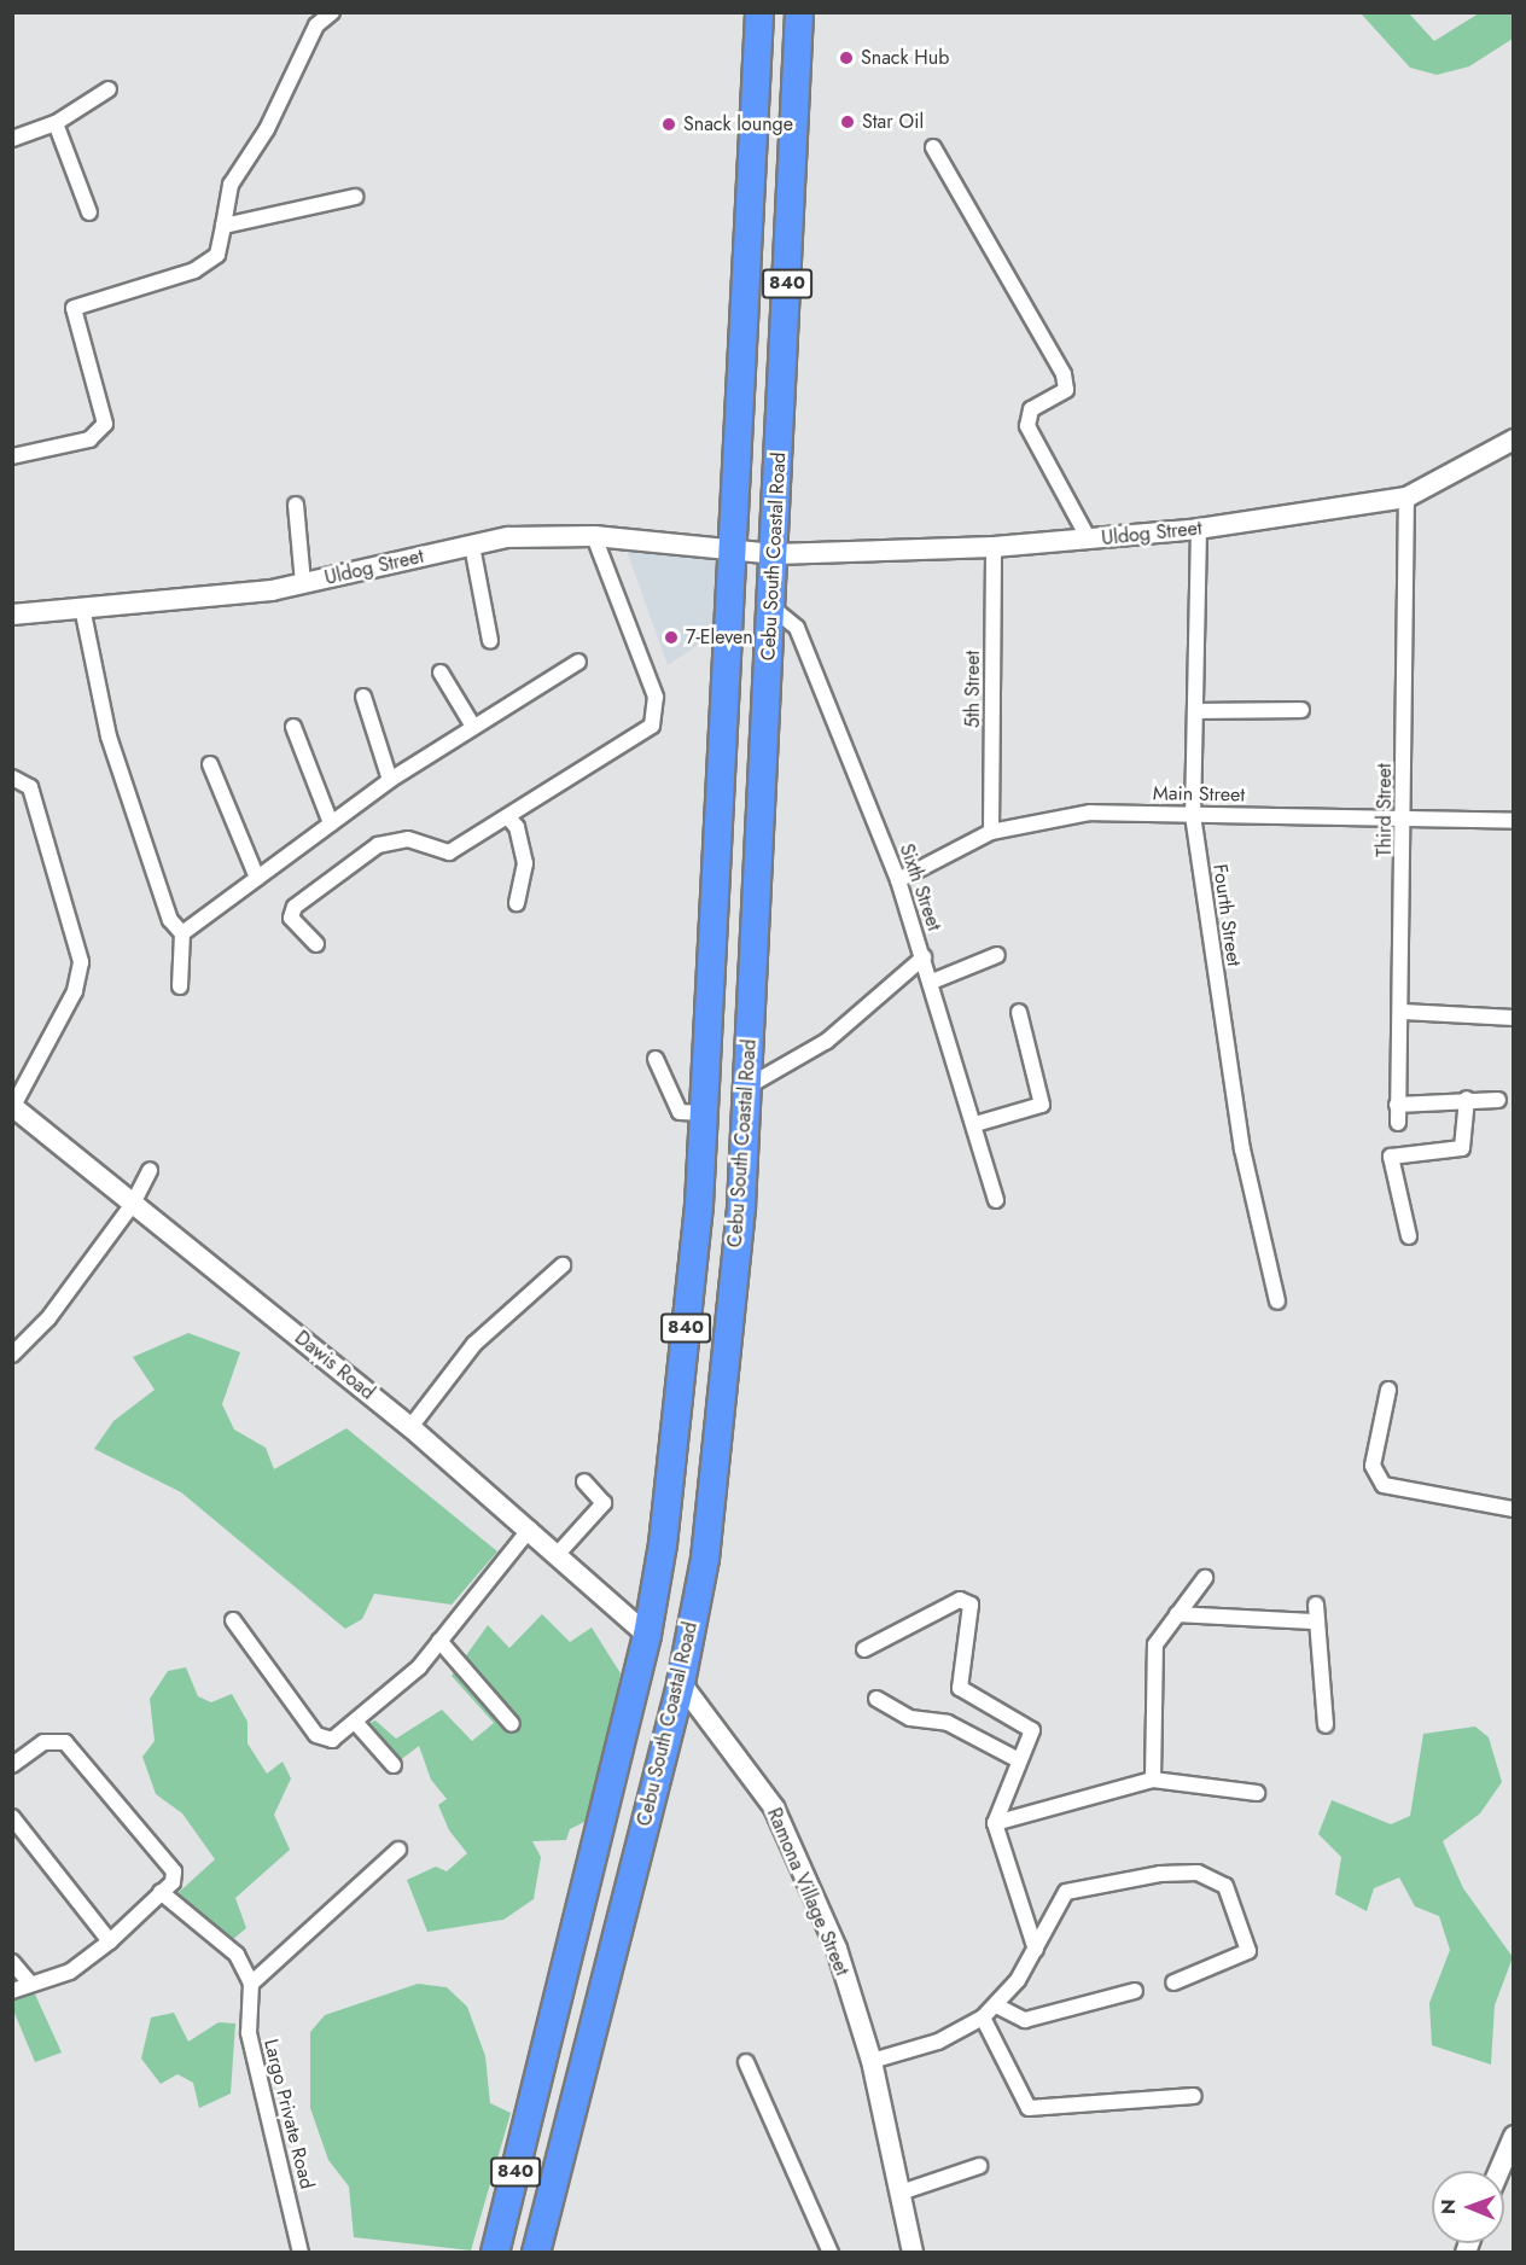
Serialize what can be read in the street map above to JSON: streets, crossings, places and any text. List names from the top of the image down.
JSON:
{
  "streets": {
    "highway": ["840", "Cebu South Coastal Road"],
    "street": [
      "Uldog Street",
      "5th Street",
      "Main Street",
      "Third Street",
      "Sixth Street",
      "Fourth Street",
      "Dawis Road",
      "Ramona Village Street",
      "Largo Private Road"
    ]
  },
  "crossings": [
    ["Uldog Street", "Cebu South Coastal Road"],
    ["Uldog Street", "5th Street"],
    ["Uldog Street", "Third Street"],
    ["Uldog Street", "Fourth Street"],
    ["Cebu South Coastal Road", "Sixth Street"],
    ["Cebu South Coastal Road", "Dawis Road"],
    ["Cebu South Coastal Road", "Ramona Village Street"],
    ["5th Street", "Main Street"],
    ["Main Street", "Third Street"],
    ["Main Street", "Sixth Street"],
    ["Main Street", "Fourth Street"]
  ],
  "places": [
    "Snack Hub",
    "Star Oil",
    "Snack lounge",
    "7-Eleven"
  ],
  "north": "left"
}
